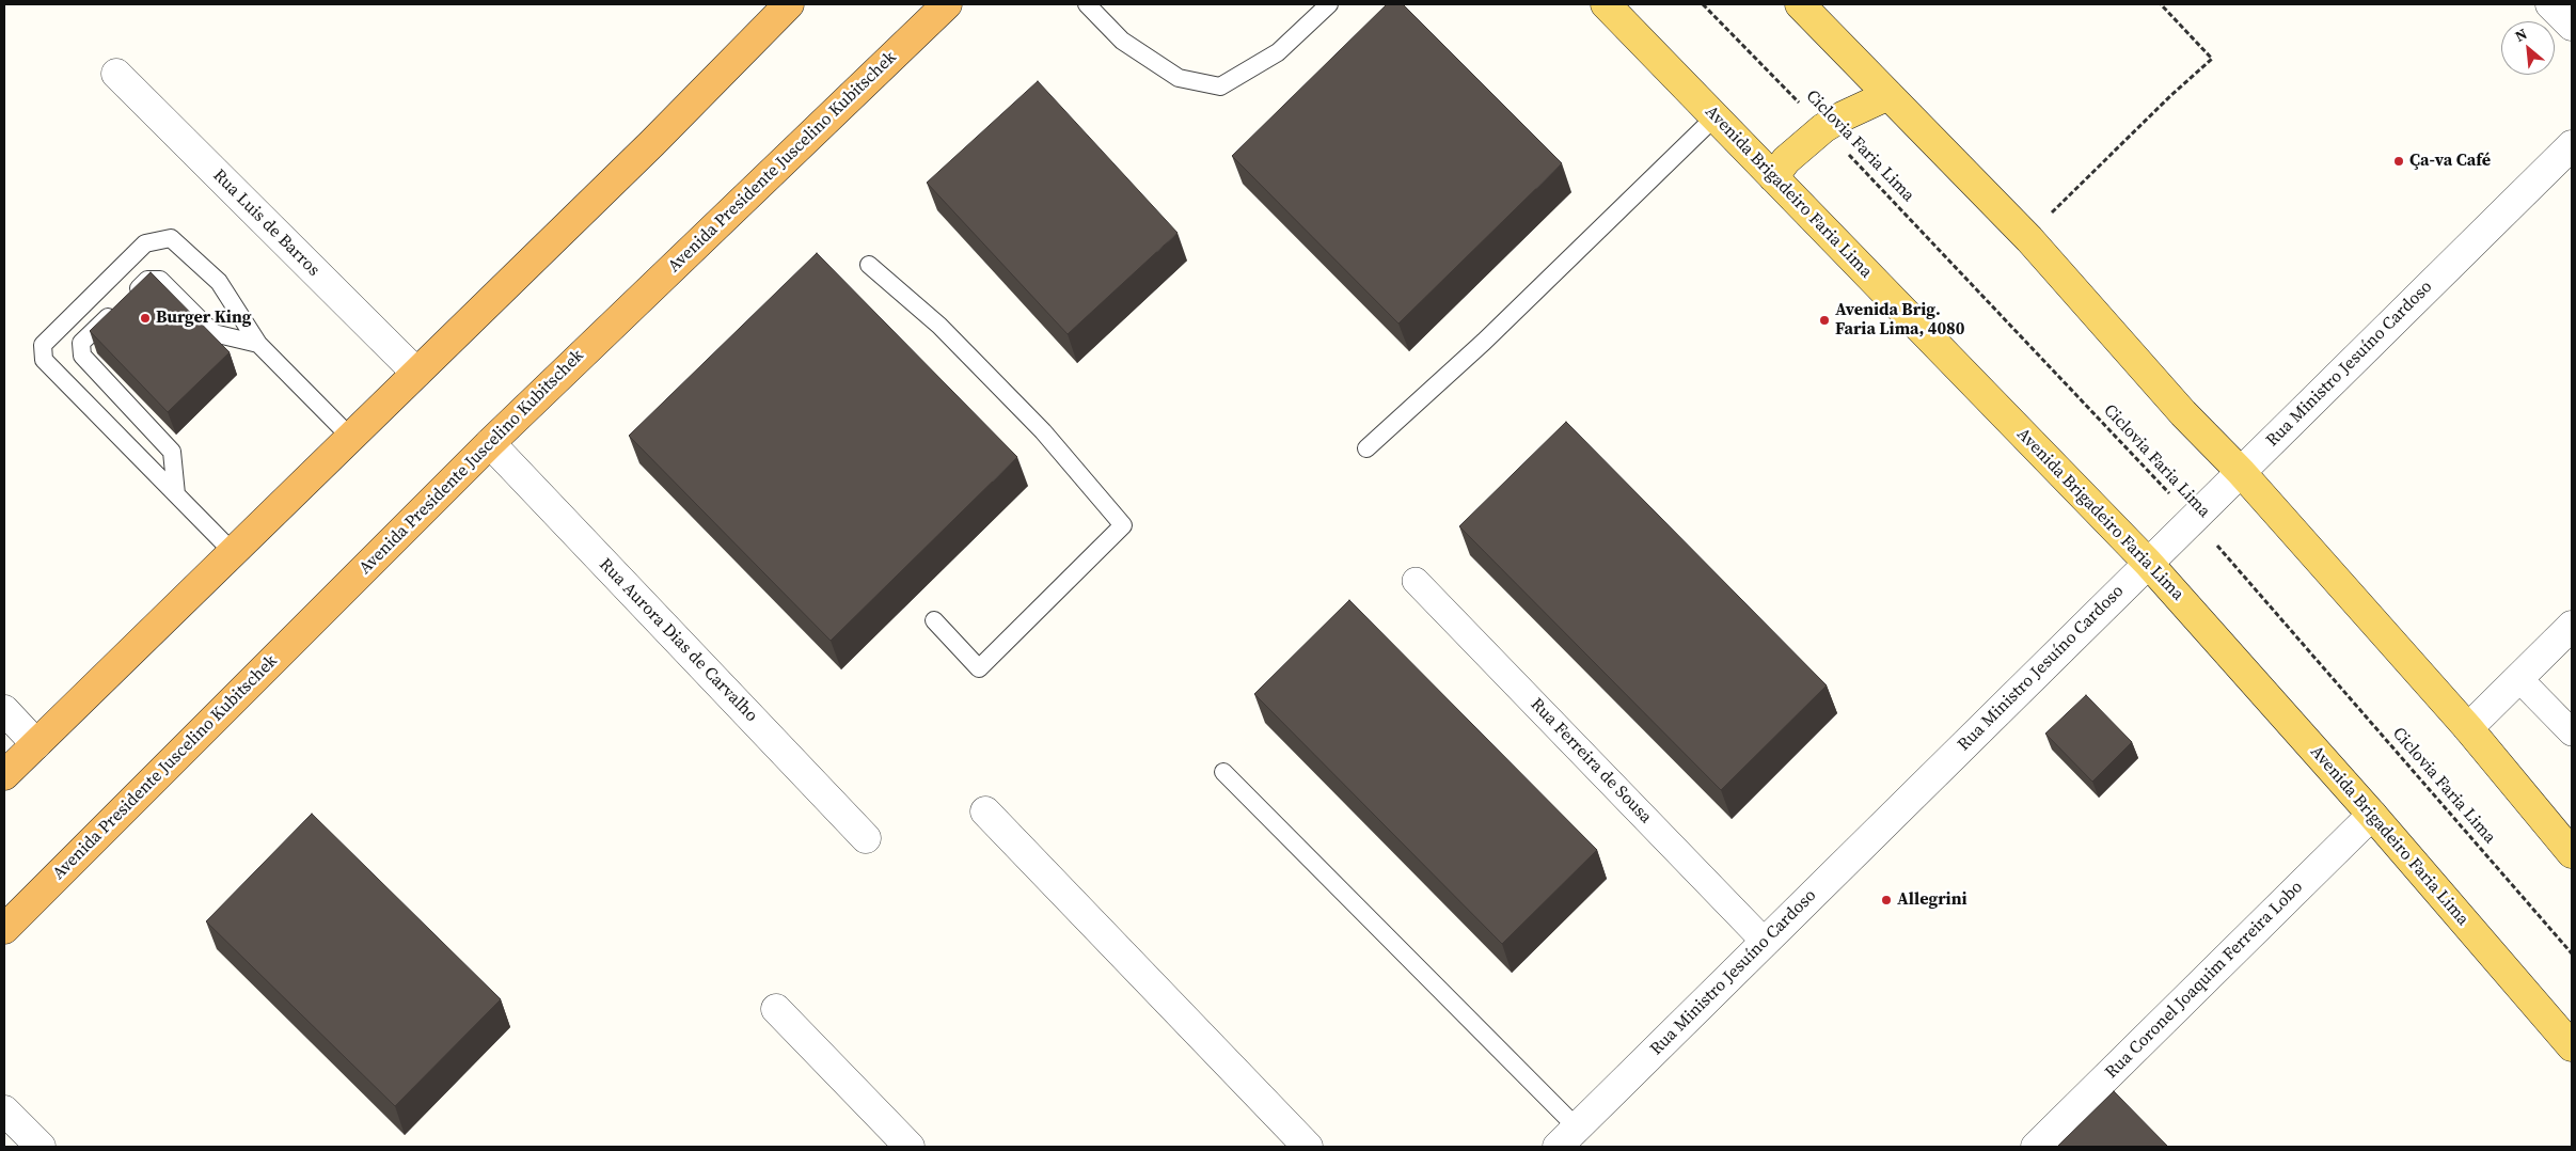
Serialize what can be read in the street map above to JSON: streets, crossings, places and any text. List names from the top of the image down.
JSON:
{
  "streets": {
    "highway": ["Avenida Presidente Juscelino Kubitschek"],
    "main road": ["Avenida Brigadeiro Faria Lima"],
    "street": [
      "Rua Luis de Barros",
      "Rua Ministro Jesuíno Cardoso",
      "Rua Aurora Dias de Carvalho",
      "Rua Ferreira de Sousa",
      "Rua Coronel Joaquim Ferreira Lobo"
    ],
    "path": ["Ciclovia Faria Lima"]
  },
  "crossings": [
    ["Ciclovia Faria Lima", "Rua Ministro Jesuíno Cardoso"],
    ["Avenida Presidente Juscelino Kubitschek", "Rua Aurora Dias de Carvalho"],
    ["Avenida Brigadeiro Faria Lima", "Rua Ministro Jesuíno Cardoso"],
    ["Avenida Brigadeiro Faria Lima", "Rua Coronel Joaquim Ferreira Lobo"],
    ["Rua Ministro Jesuíno Cardoso", "Rua Ferreira de Sousa"]
  ],
  "places": [
    "Ça-va Café",
    "Burger King",
    "Avenida Brig. Faria Lima, 4080",
    "Allegrini"
  ],
  "north": "top left"
}
